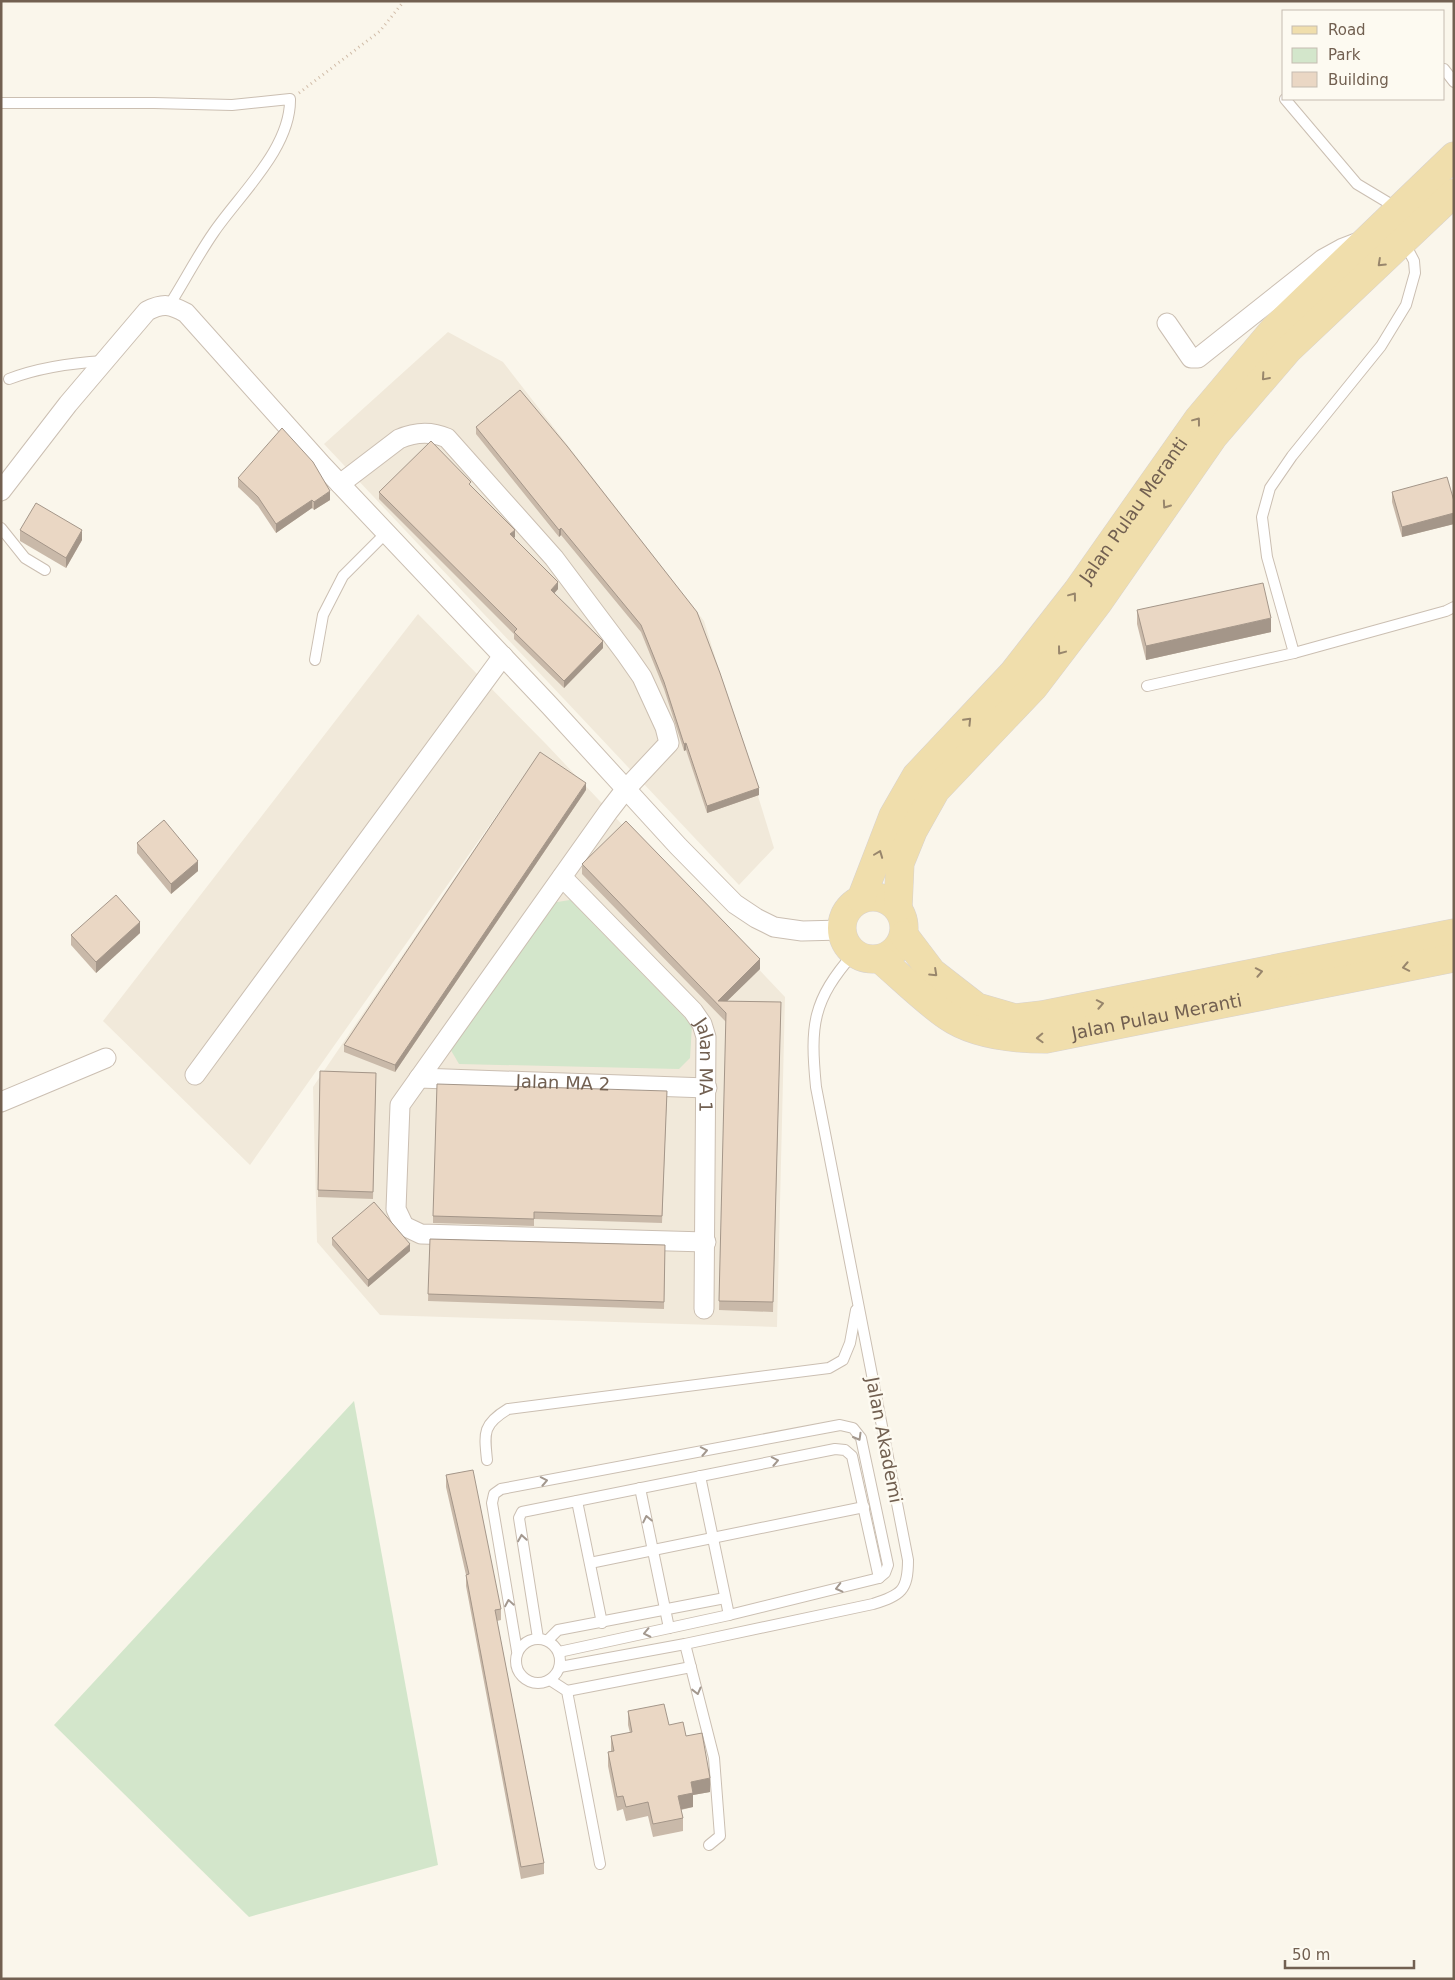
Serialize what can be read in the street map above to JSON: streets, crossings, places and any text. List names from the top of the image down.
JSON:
{
  "streets": {
    "main road": ["Jalan Pulau Meranti"],
    "street": ["Jalan MA 1", "Jalan MA 2"],
    "lane": ["Jalan Akademi"]
  },
  "crossings": [
    ["Jalan Pulau Meranti", "Jalan Akademi"],
    ["Jalan MA 1", "Jalan MA 2"]
  ],
  "legend": ["Road", "Park", "Building"],
  "scale_bar": "50 m"
}
